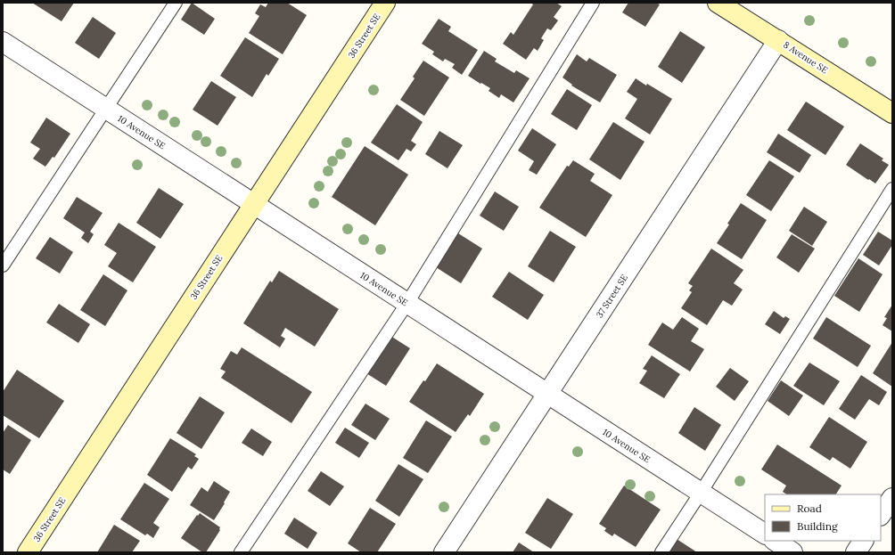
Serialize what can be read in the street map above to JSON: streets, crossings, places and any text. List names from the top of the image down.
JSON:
{
  "streets": {
    "main road": ["36 Street SE", "8 Avenue SE"],
    "street": ["10 Avenue SE", "37 Street SE"]
  },
  "crossings": [
    ["36 Street SE", "10 Avenue SE"],
    ["8 Avenue SE", "37 Street SE"],
    ["10 Avenue SE", "37 Street SE"]
  ],
  "legend": ["Road", "Building"]
}
